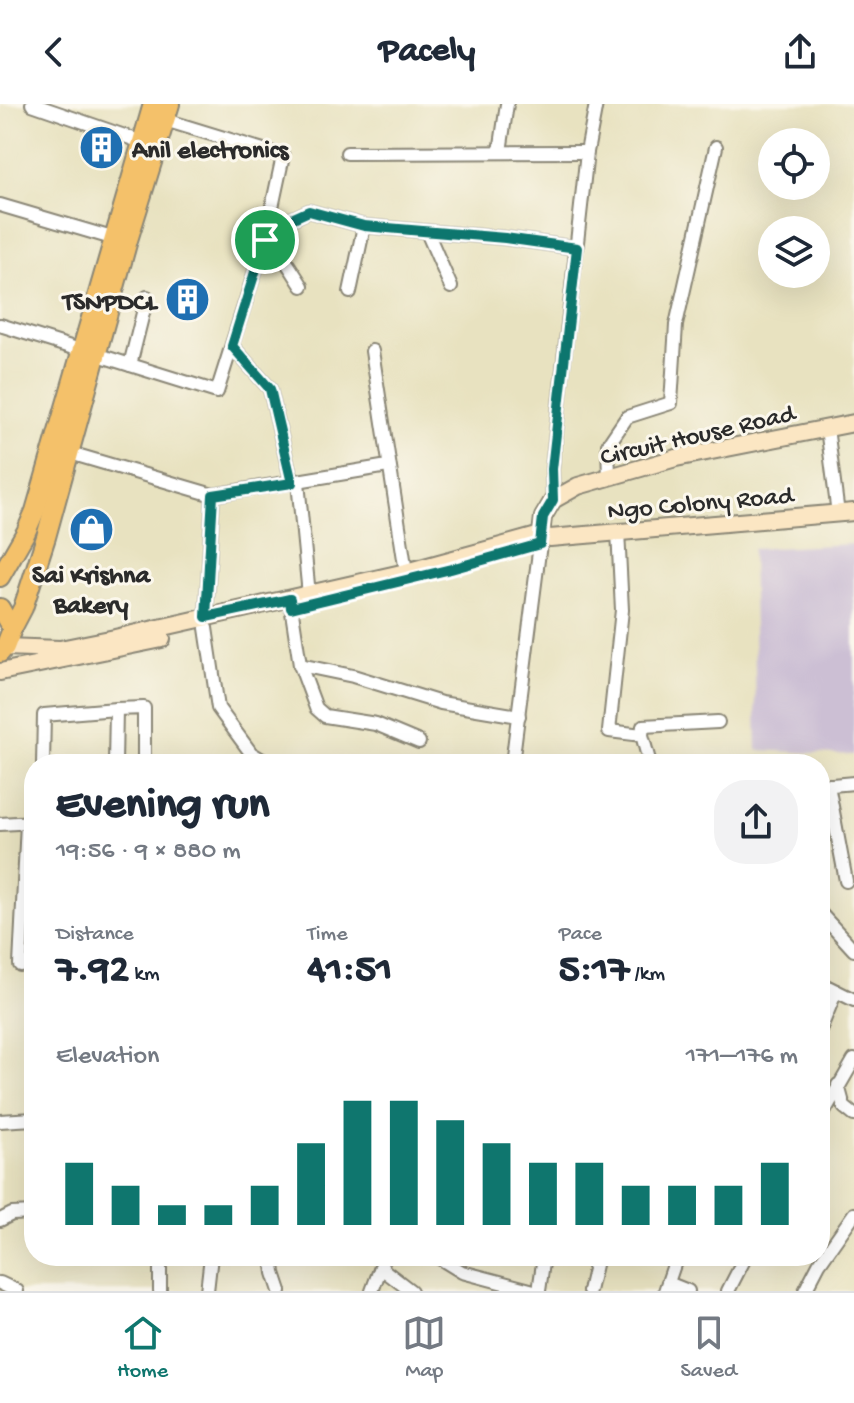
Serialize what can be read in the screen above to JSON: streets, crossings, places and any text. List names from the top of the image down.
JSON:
{
  "streets": {
    "street": ["Circuit House Road", "Ngo Colony Road"]
  },
  "places": {
    "building": ["Anil electronics", "TSNPDCL"],
    "shop": ["Sai Krishna Bakery"]
  },
  "page": {
    "header": "Pacely",
    "heading": ["Evening run", "19:56 · 9 × 880 m"],
    "stats": [
      ["Distance", "7.92 km"],
      ["Time", "41:51"],
      ["Pace", "5:17 /km"]
    ],
    "chart": ["Elevation", "171–176 m"],
    "tabs": ["Home", "Map", "Saved"]
  }
}
